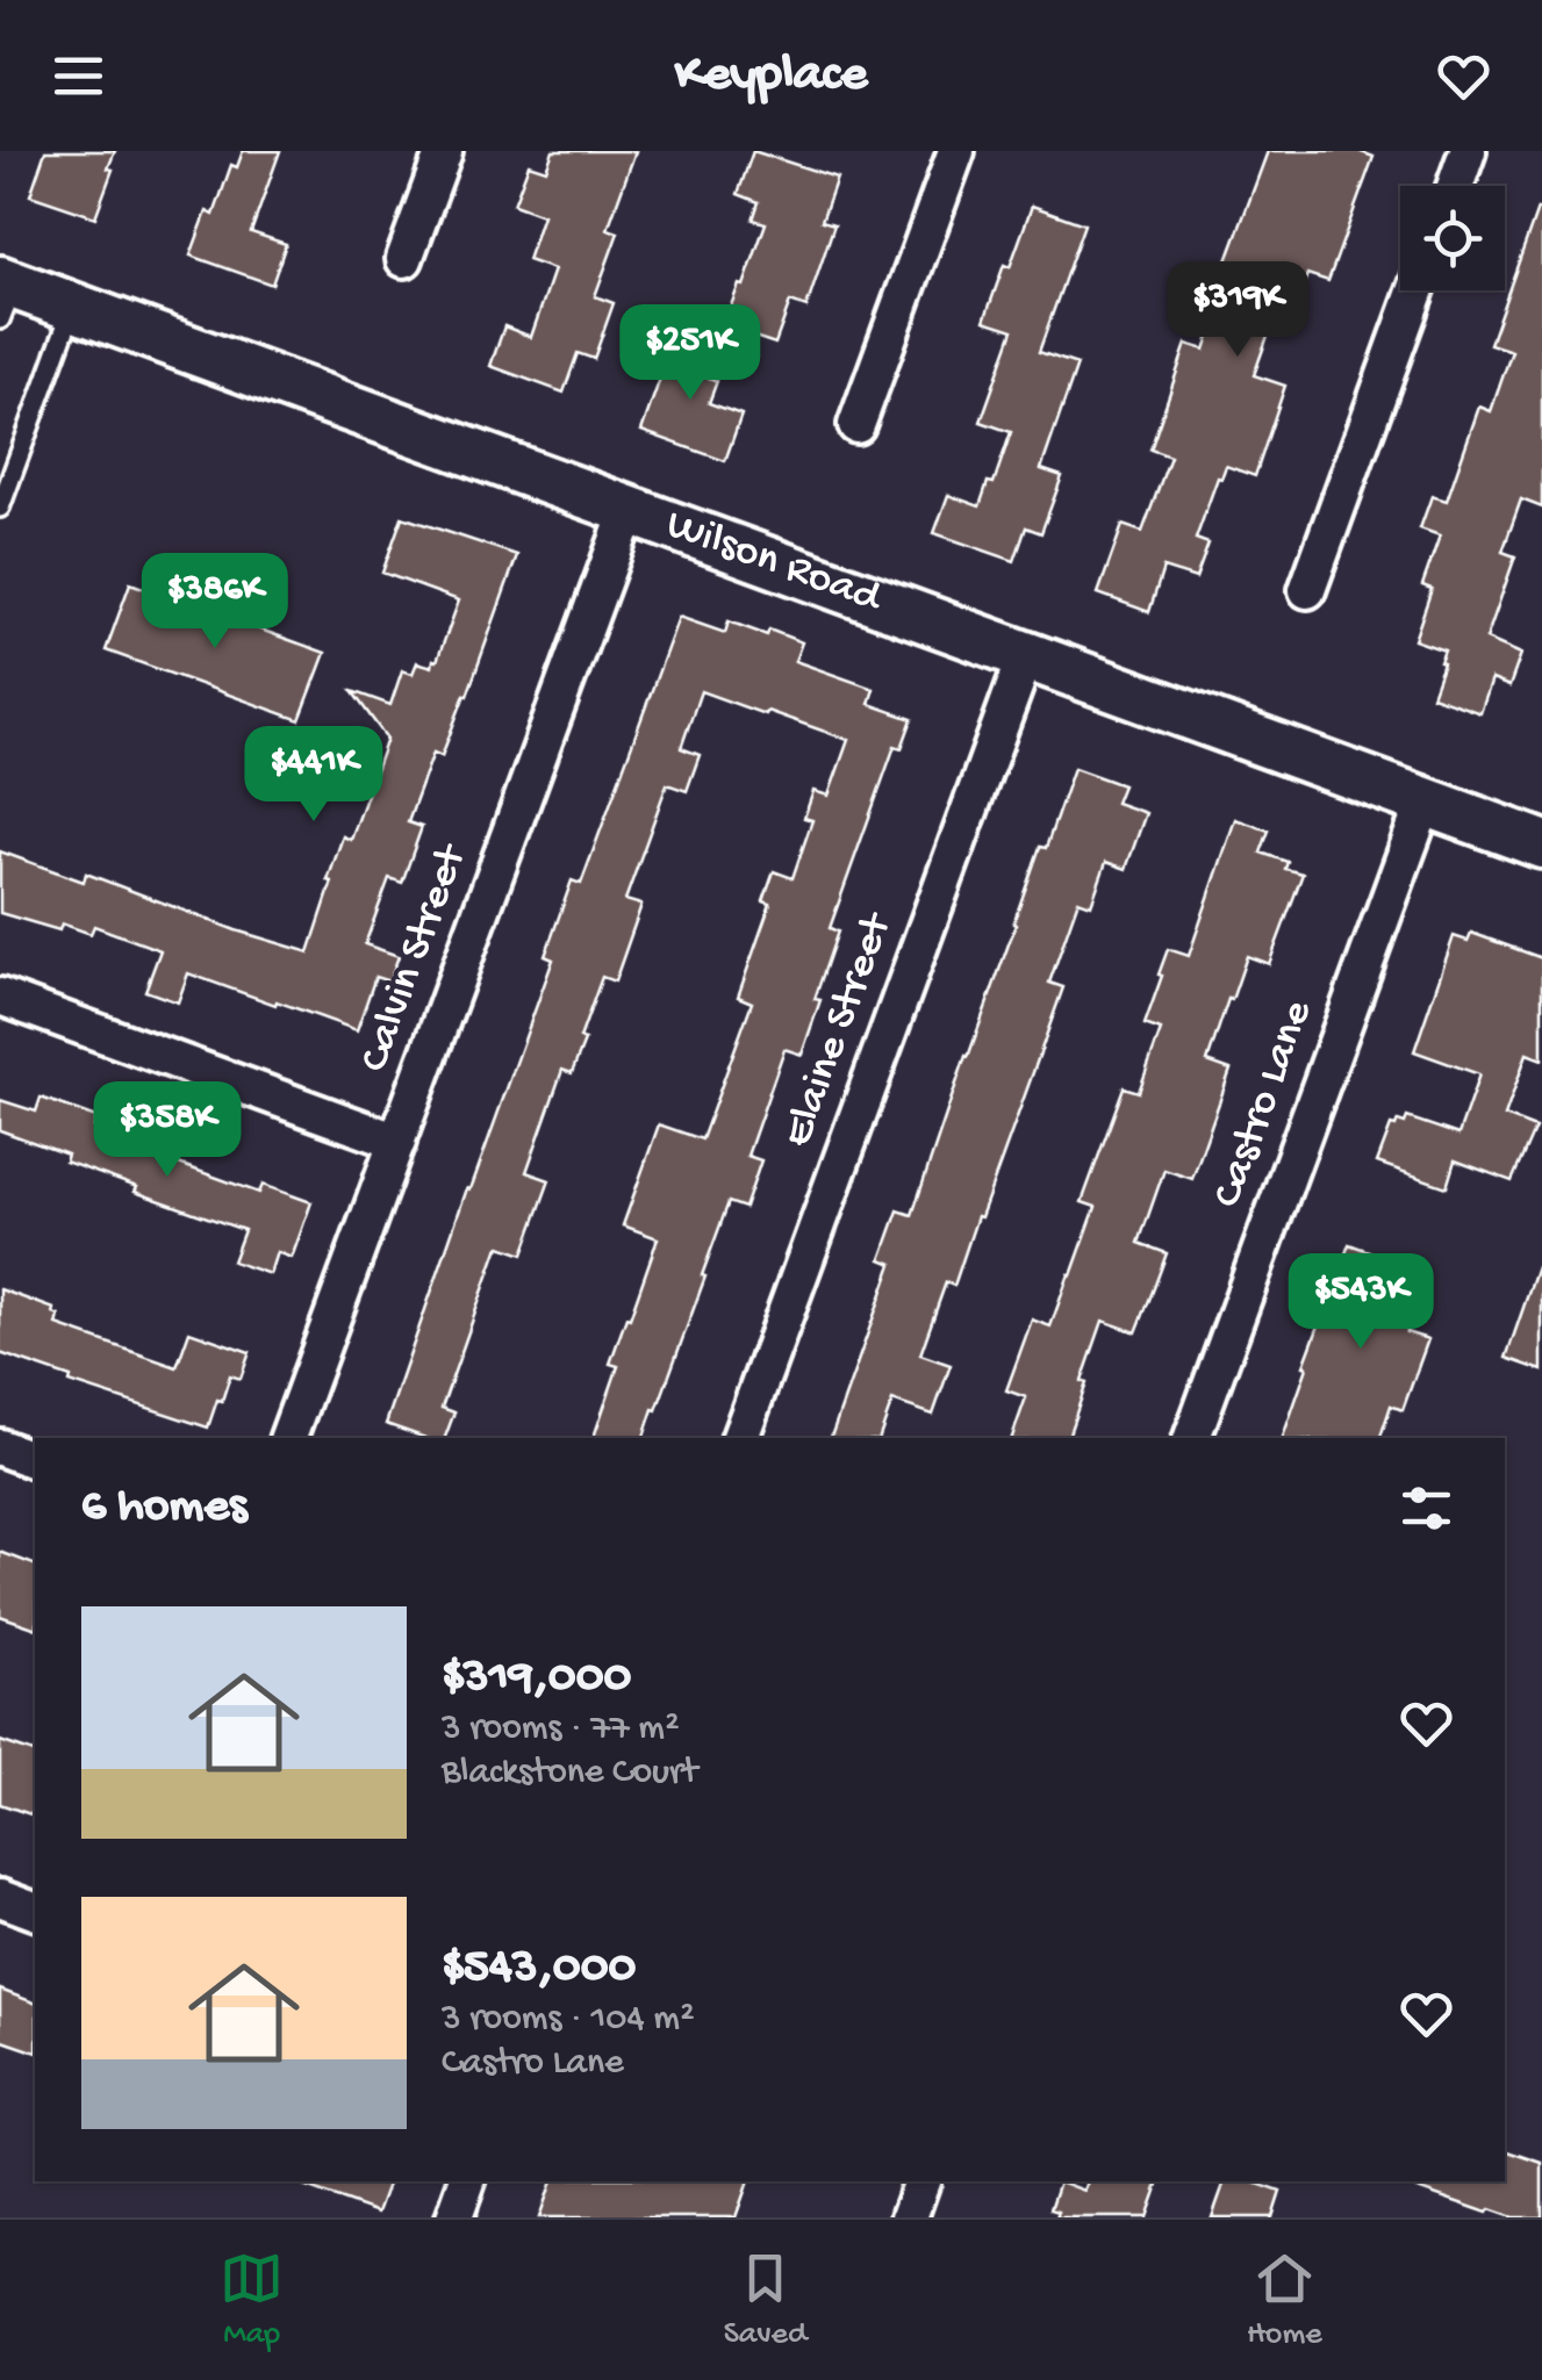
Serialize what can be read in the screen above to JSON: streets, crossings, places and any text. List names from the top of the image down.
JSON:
{
  "streets": {
    "street": [
      "Wilson Road",
      "Calvin Street",
      "Elaine Street",
      "Castro Lane"
    ]
  },
  "crossings": [
    ["Wilson Road", "Calvin Street"],
    ["Wilson Road", "Elaine Street"],
    ["Wilson Road", "Castro Lane"]
  ],
  "page": {
    "header": "Keyplace",
    "price": [
      "$319K",
      "$251K",
      "$386K",
      "$441K",
      "$358K",
      "$543K"
    ],
    "heading": "6 homes",
    "list": [
      {
        "name": "$319,000",
        "note": "3 rooms · 77 m² · Blackstone Court"
      },
      {
        "name": "$543,000",
        "note": "3 rooms · 104 m² · Castro Lane"
      }
    ],
    "tabs": ["Map", "Saved", "Home"]
  }
}
